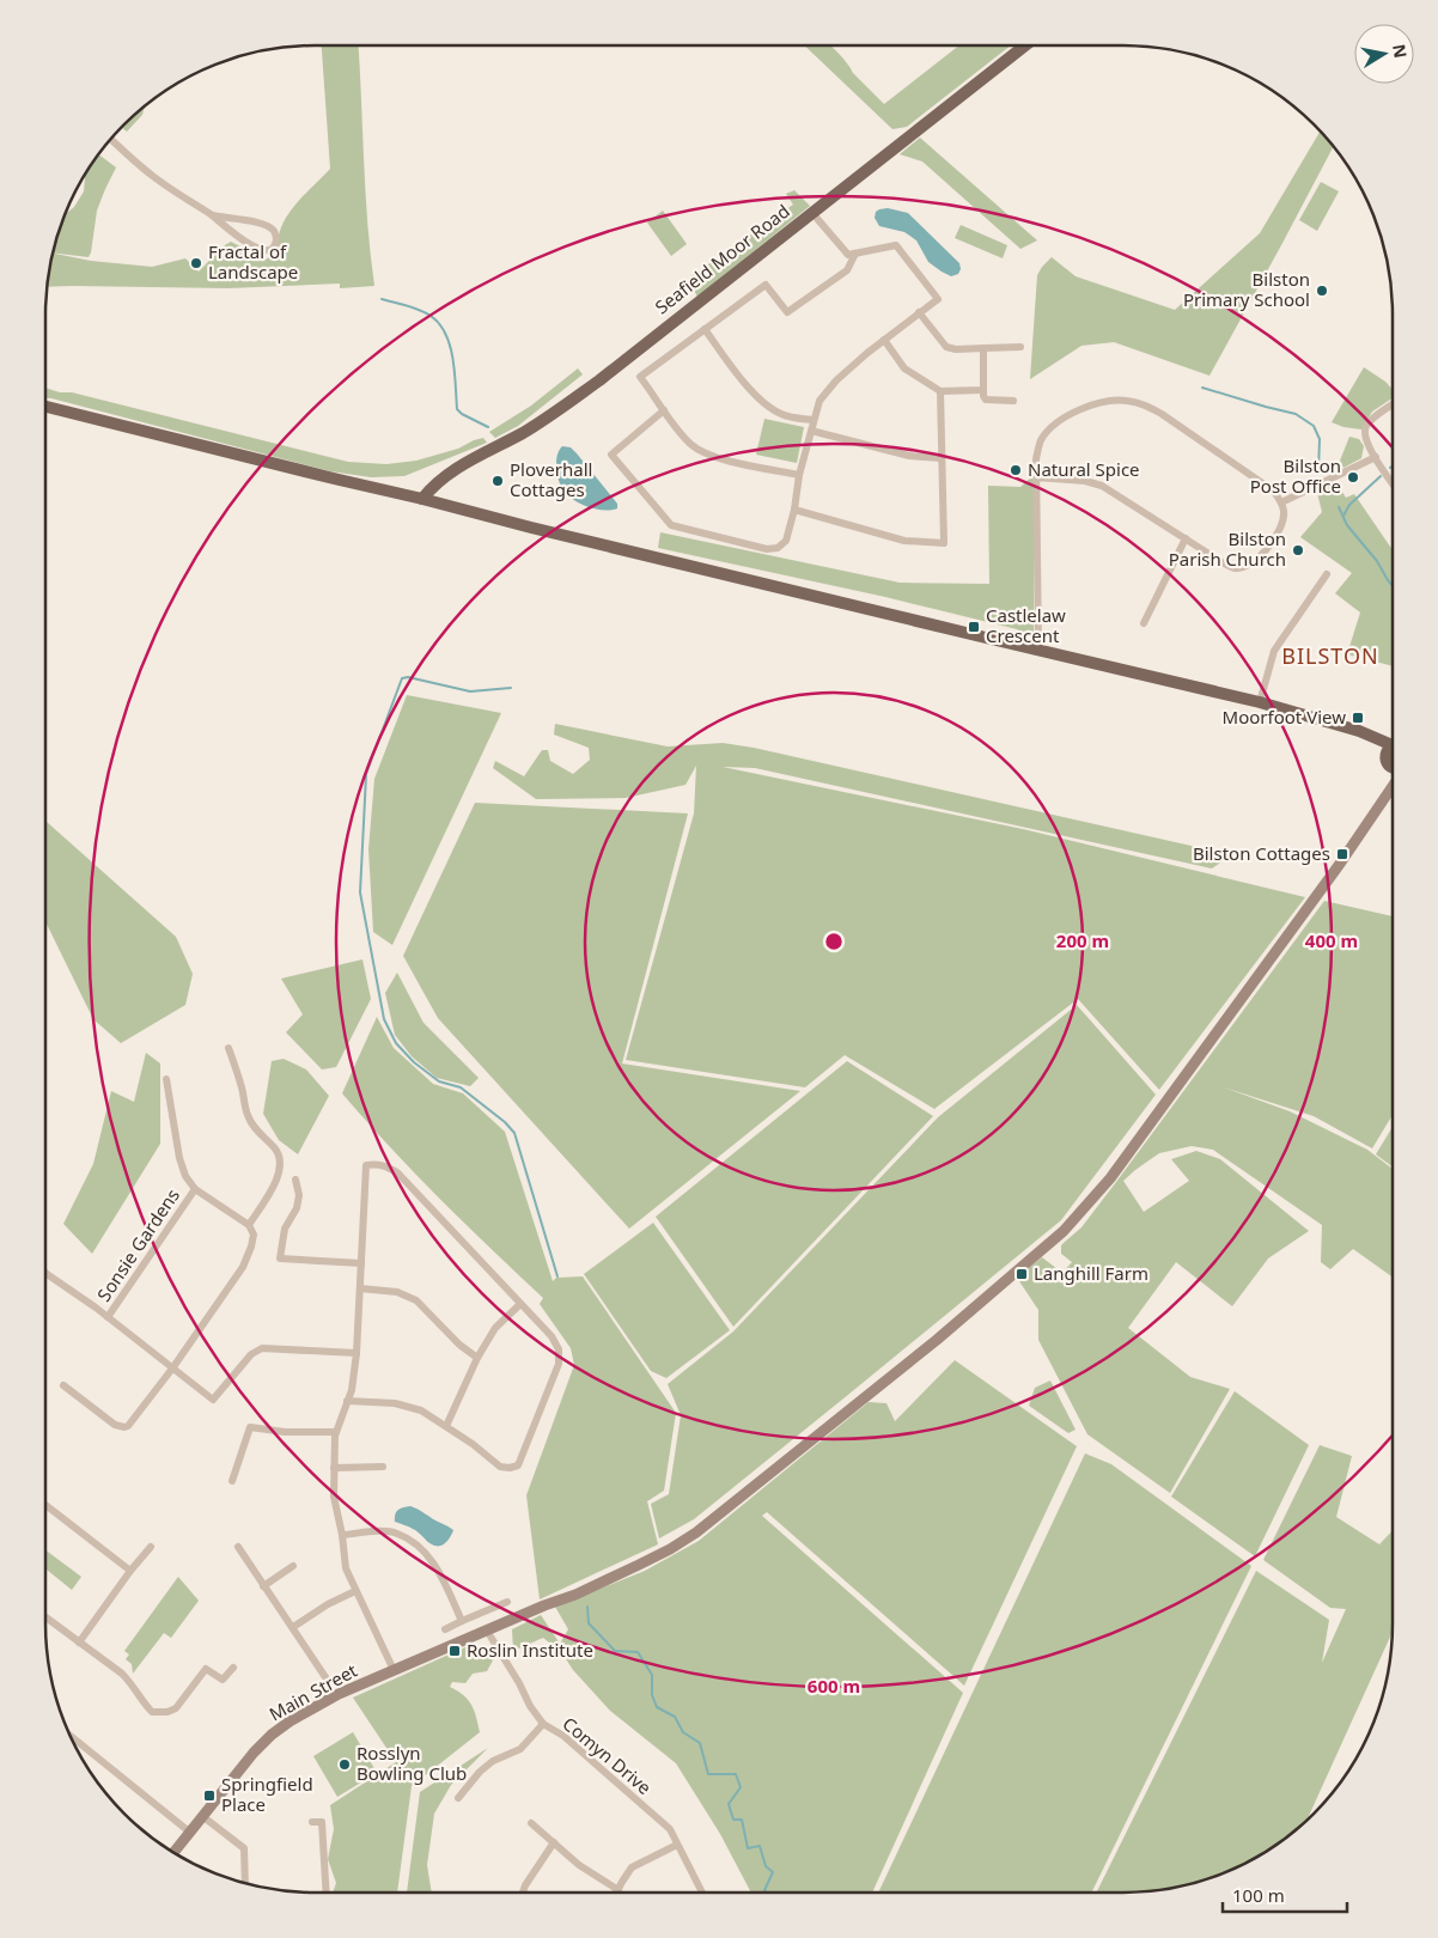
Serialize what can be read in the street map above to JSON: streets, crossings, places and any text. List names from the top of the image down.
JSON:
{
  "streets": {
    "main road": ["Seafield Moor Road", "Main Street"],
    "street": ["Sonsie Gardens", "Comyn Drive"]
  },
  "crossings": [
    ["Main Street", "Comyn Drive"]
  ],
  "districts": ["BILSTON"],
  "places": {
    "other": [
      "Fractal of Landscape",
      "Bilston Primary School",
      "Natural Spice",
      "Bilston Post Office",
      "Ploverhall Cottages",
      "Bilston Parish Church",
      "Rosslyn Bowling Club"
    ],
    "transit": [
      "Castlelaw Crescent",
      "Moorfoot View",
      "Bilston Cottages",
      "Langhill Farm",
      "Roslin Institute",
      "Springfield Place"
    ]
  },
  "scale_bar": "100 m",
  "north": "right",
  "rings": ["200 m", "400 m", "600 m"]
}
